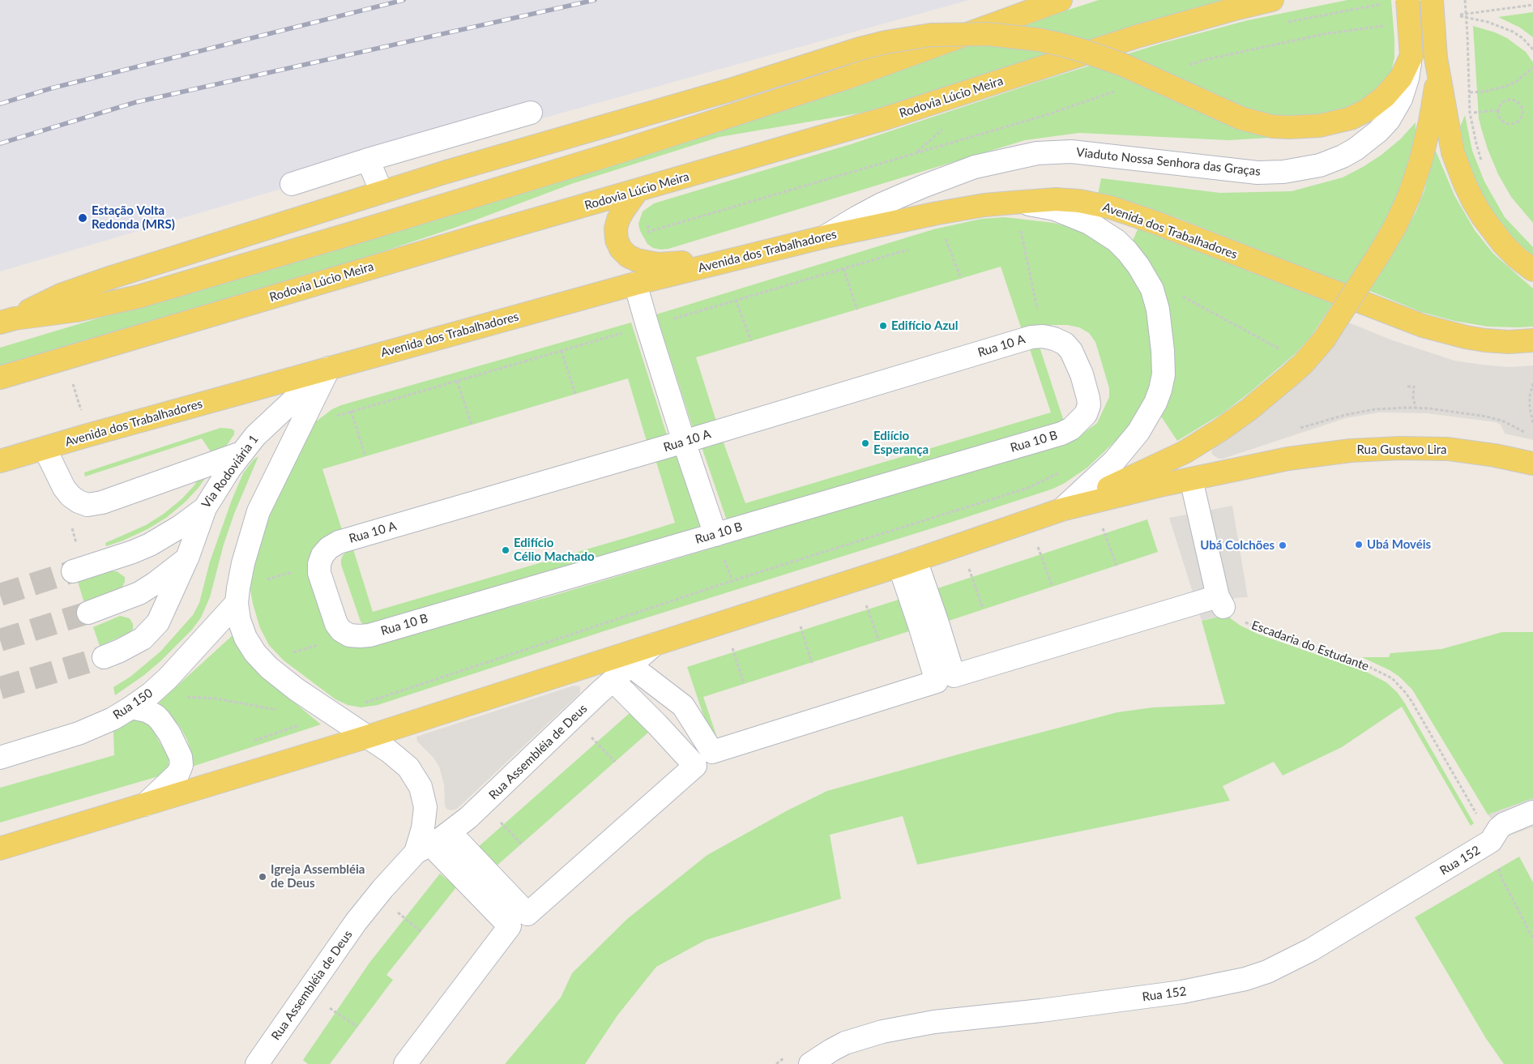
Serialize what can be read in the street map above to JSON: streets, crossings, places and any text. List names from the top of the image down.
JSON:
{
  "streets": {
    "main road": [
      "Rodovia Lúcio Meira",
      "Viaduto Nossa Senhora das Graças",
      "Avenida dos Trabalhadores",
      "Rua Gustavo Lira"
    ],
    "street": [
      "Rua 10 A",
      "Rua 10 B",
      "Via Rodoviária 1",
      "Rua 150",
      "Rua Assembléia de Deus",
      "Rua 152"
    ],
    "path": ["Escadaria do Estudante"]
  },
  "crossings": [
    ["Viaduto Nossa Senhora das Graças", "Avenida dos Trabalhadores"],
    ["Avenida dos Trabalhadores", "Via Rodoviária 1"],
    ["Rua 10 A", "Rua 10 B"],
    ["Rua 150", "Rua Assembléia de Deus"]
  ],
  "places": [
    "Estação Volta Redonda (MRS)",
    "Edifício Azul",
    "Ediício Esperança",
    "Ubá Movéis",
    "Ubá Colchões",
    "Edifício Célio Machado",
    "Igreja Assembléia de Deus"
  ]
}
